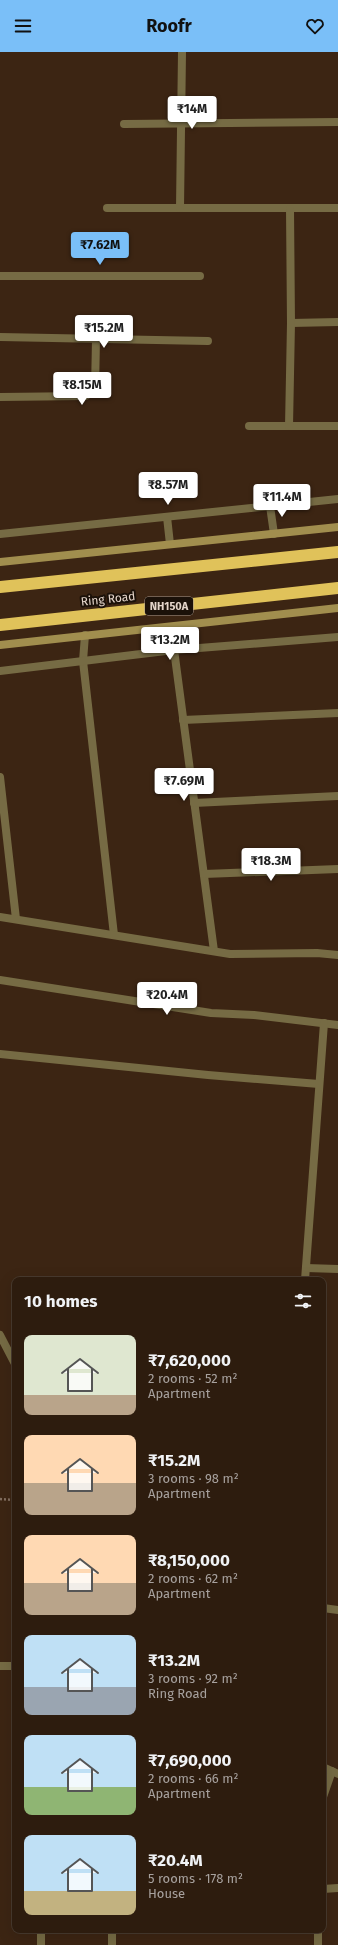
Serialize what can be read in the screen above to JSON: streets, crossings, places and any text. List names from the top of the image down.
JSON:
{
  "streets": {
    "highway": ["Ring Road", "NH150A"]
  },
  "page": {
    "header": "Roofr",
    "price": [
      "₹14M",
      "₹7.62M",
      "₹15.2M",
      "₹8.15M",
      "₹8.57M",
      "₹11.4M",
      "₹13.2M",
      "₹7.69M",
      "₹18.3M",
      "₹20.4M"
    ],
    "heading": "10 homes",
    "list": [
      {
        "name": "₹7,620,000",
        "note": "2 rooms · 52 m² · Apartment"
      },
      {
        "name": "₹15.2M",
        "note": "3 rooms · 98 m² · Apartment"
      },
      {
        "name": "₹8,150,000",
        "note": "2 rooms · 62 m² · Apartment"
      },
      {
        "name": "₹13.2M",
        "note": "3 rooms · 92 m² · Ring Road"
      },
      {
        "name": "₹7,690,000",
        "note": "2 rooms · 66 m² · Apartment"
      },
      {
        "name": "₹20.4M",
        "note": "5 rooms · 178 m² · House"
      }
    ]
  }
}
